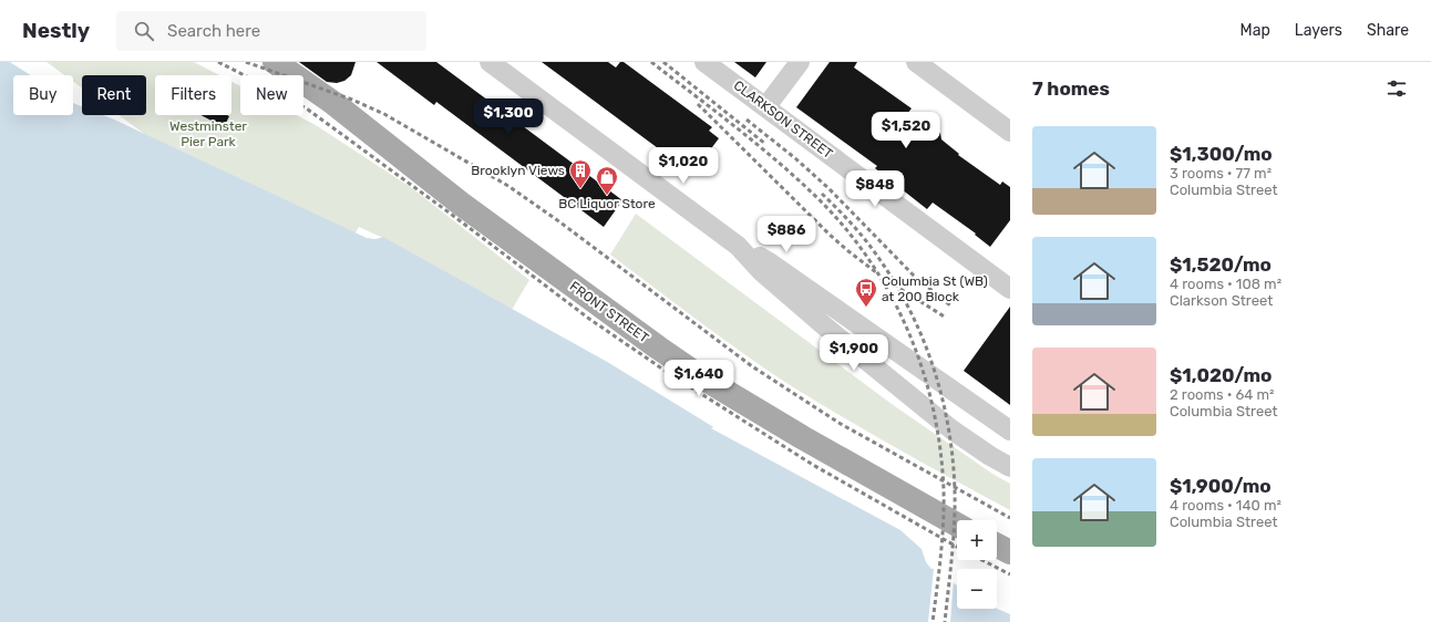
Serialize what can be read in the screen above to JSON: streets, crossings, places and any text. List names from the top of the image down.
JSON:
{
  "streets": {
    "main road": ["FRONT STREET"],
    "street": ["CLARKSON STREET"]
  },
  "parks": ["Westminster Pier Park"],
  "places": {
    "building": ["Brooklyn Views"],
    "shop": ["BC Liquor Store"],
    "bus stop": ["Columbia St (WB) at 200 Block"]
  },
  "page": {
    "header": "Nestly",
    "search": "Search here",
    "nav": ["Map", "Layers", "Share"],
    "heading": "7 homes",
    "chip": [
      "Buy",
      "Rent",
      "Filters",
      "New"
    ],
    "price": [
      "$1,300",
      "$1,520",
      "$1,020",
      "$848",
      "$886",
      "$1,900",
      "$1,640"
    ],
    "list": [
      {
        "name": "$1,300/mo",
        "note": "3 rooms · 77 m² · Columbia Street"
      },
      {
        "name": "$1,520/mo",
        "note": "4 rooms · 108 m² · Clarkson Street"
      },
      {
        "name": "$1,020/mo",
        "note": "2 rooms · 64 m² · Columbia Street"
      },
      {
        "name": "$1,900/mo",
        "note": "4 rooms · 140 m² · Columbia Street"
      }
    ],
    "map_buttons": ["+", "−"]
  }
}
